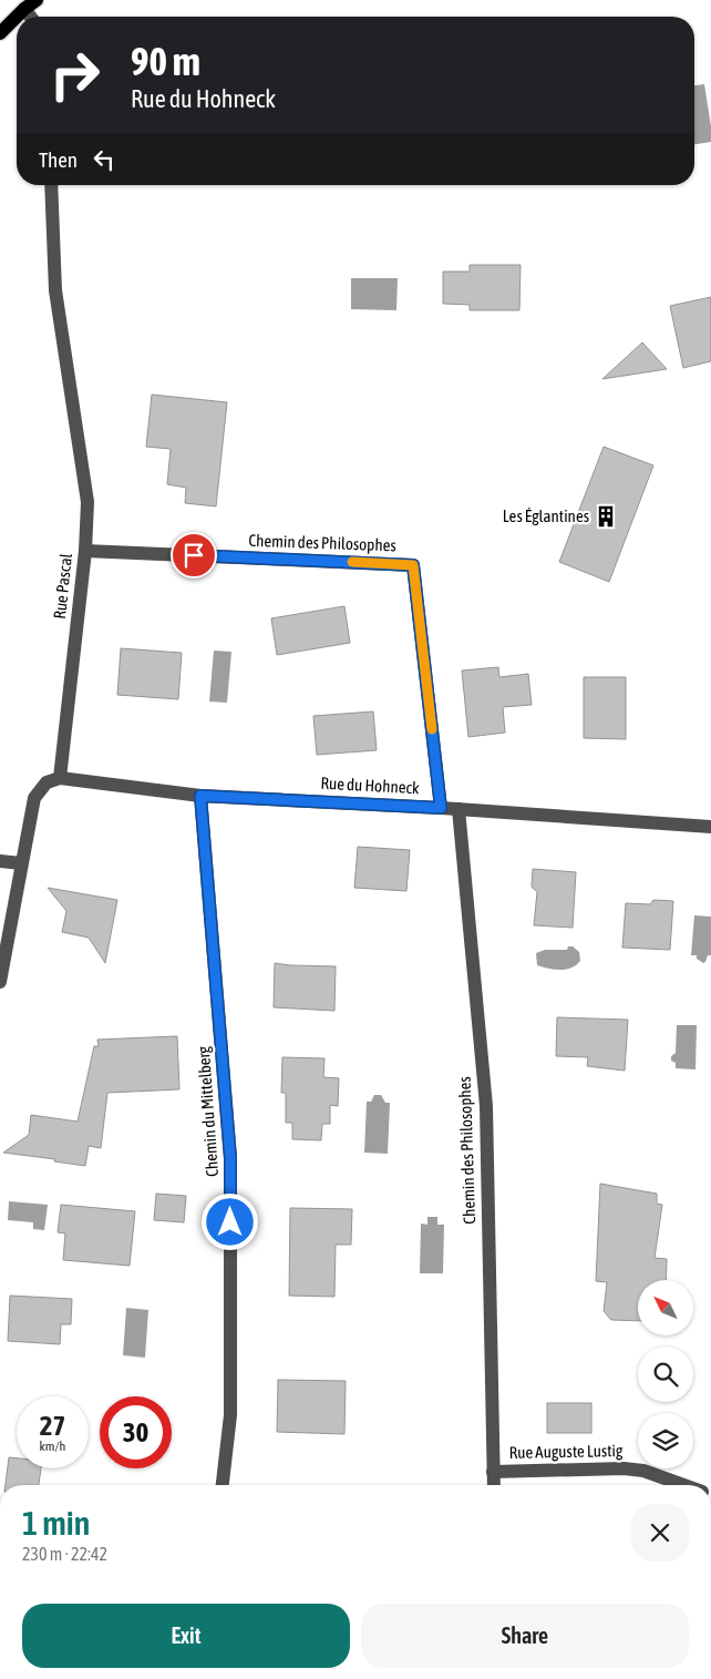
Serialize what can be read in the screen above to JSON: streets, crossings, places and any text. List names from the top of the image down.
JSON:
{
  "streets": {
    "street": [
      "Chemin des Philosophes",
      "Rue Pascal",
      "Rue du Hohneck",
      "Chemin du Mittelberg",
      "Rue Auguste Lustig"
    ]
  },
  "crossings": [
    ["Chemin des Philosophes", "Rue Pascal"],
    ["Chemin des Philosophes", "Rue du Hohneck"],
    ["Chemin des Philosophes", "Rue Auguste Lustig"],
    ["Rue Pascal", "Rue du Hohneck"],
    ["Rue du Hohneck", "Chemin du Mittelberg"]
  ],
  "places": {
    "building": ["Les Églantines"]
  },
  "north": "top left",
  "page": {
    "turn": ["90 m", "Rue du Hohneck"],
    "then": "Then",
    "speed": "27 km/h",
    "limit": "30",
    "heading": ["1 min", "230 m · 22:42"],
    "buttons": ["Exit", "Share"]
  }
}
